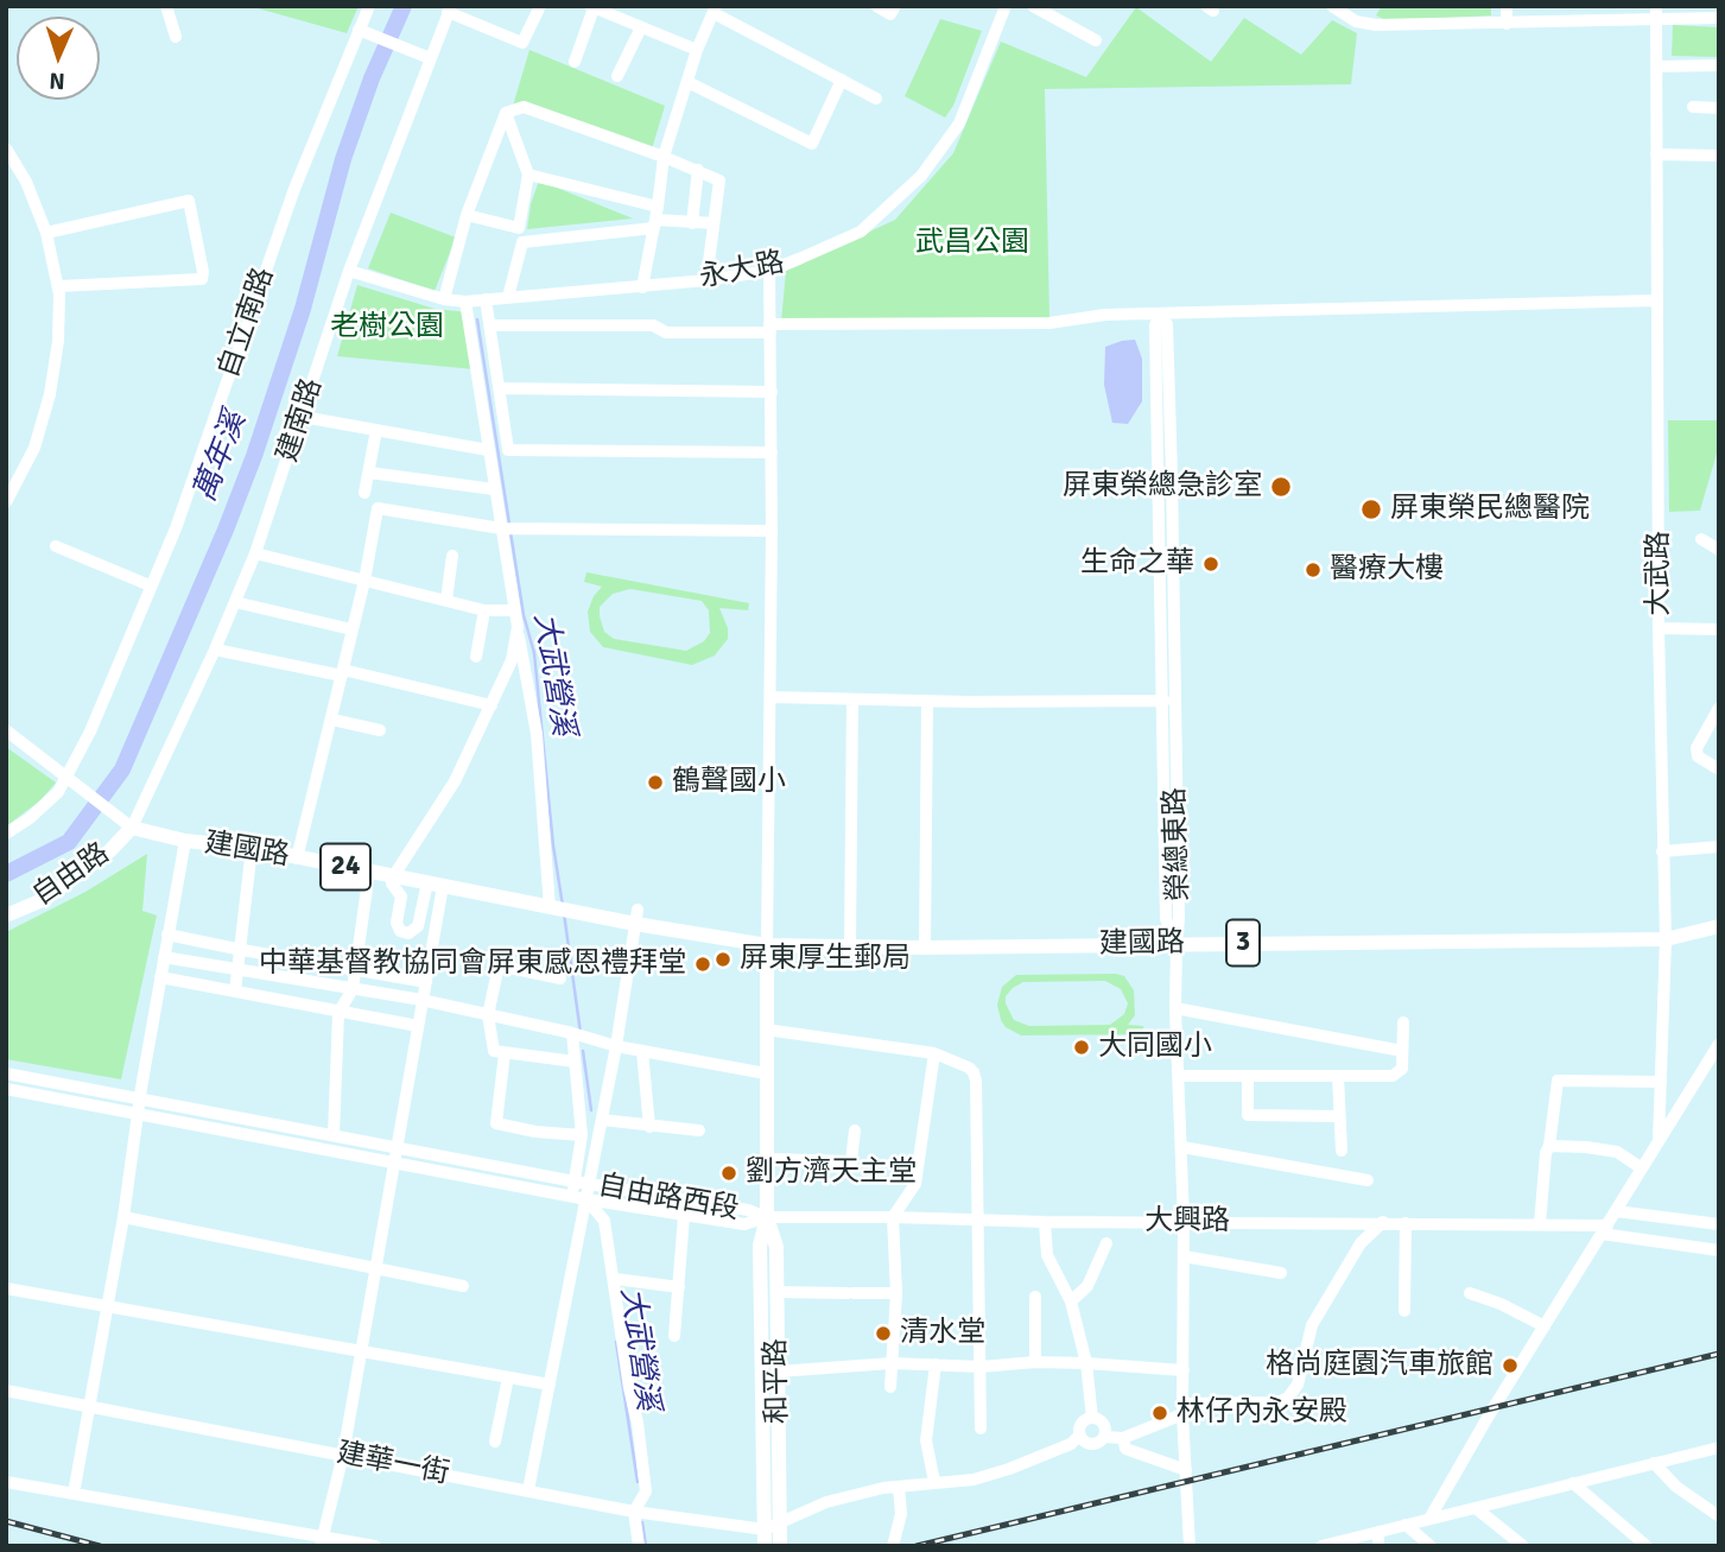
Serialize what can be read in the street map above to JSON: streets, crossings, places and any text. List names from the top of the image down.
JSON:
{
  "streets": {
    "main road": [
      "建國路",
      "24",
      "自由路",
      "3",
      "和平路"
    ],
    "street": [
      "永大路",
      "自立南路",
      "建南路",
      "大武路",
      "榮總東路",
      "自由路西段",
      "大興路",
      "建華一街"
    ]
  },
  "crossings": [
    ["永大路", "建南路"],
    ["建南路", "建國路"],
    ["建南路", "自由路"],
    ["大武路", "建國路"],
    ["榮總東路", "建國路"],
    ["榮總東路", "大興路"],
    ["建國路", "自由路"],
    ["建國路", "和平路"],
    ["自由路西段", "大興路"],
    ["自由路西段", "和平路"],
    ["大興路", "和平路"],
    ["和平路", "建華一街"]
  ],
  "water": ["萬年溪", "大武營溪"],
  "parks": ["武昌公園", "老樹公園"],
  "places": [
    "屏東榮總急診室",
    "屏東榮民總醫院",
    "生命之華",
    "醫療大樓",
    "鶴聲國小",
    "屏東厚生郵局",
    "中華基督教協同會屏東感恩禮拜堂",
    "大同國小",
    "劉方濟天主堂",
    "清水堂",
    "格尚庭園汽車旅館",
    "林仔內永安殿"
  ],
  "north": "bottom"
}
